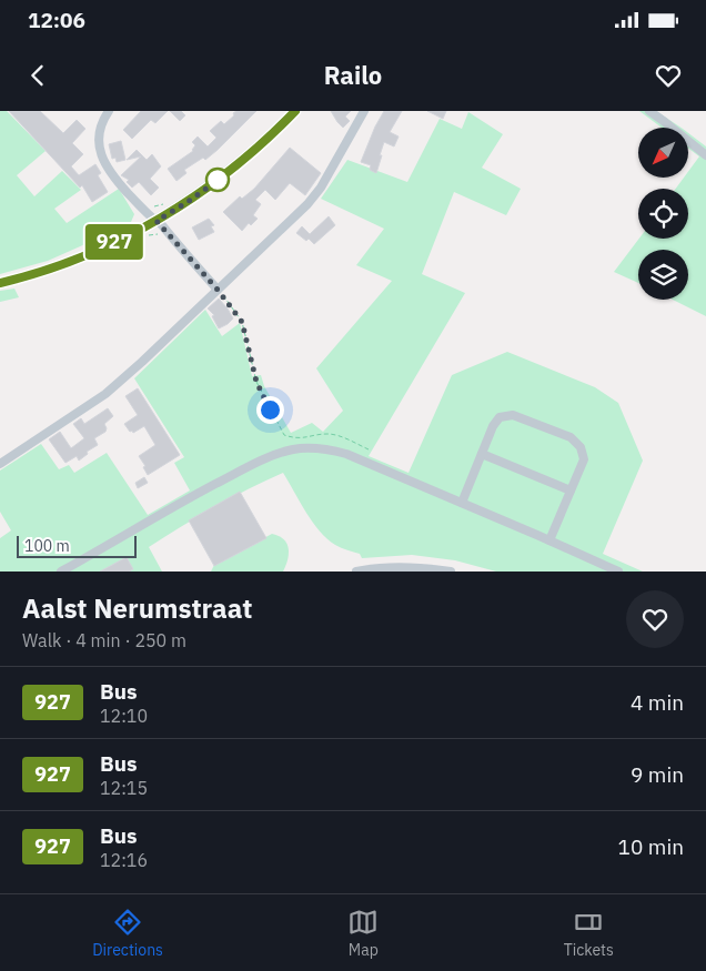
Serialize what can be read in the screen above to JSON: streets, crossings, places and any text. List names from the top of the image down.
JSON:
{
  "lines": ["bus line 927"],
  "scale_bar": "100 m",
  "north": "bottom left",
  "page": {
    "status": "12:06",
    "header": "Railo",
    "on_map": "927",
    "scale": "100 m",
    "heading": ["Aalst Nerumstraat", "Walk · 4 min · 250 m"],
    "list": [
      {
        "mark": "927",
        "name": "Bus",
        "note": "12:10",
        "value": "4 min"
      },
      {
        "mark": "927",
        "name": "Bus",
        "note": "12:15",
        "value": "9 min"
      },
      {
        "mark": "927",
        "name": "Bus",
        "note": "12:16",
        "value": "10 min"
      }
    ],
    "tabs": ["Directions", "Map", "Tickets"]
  }
}
